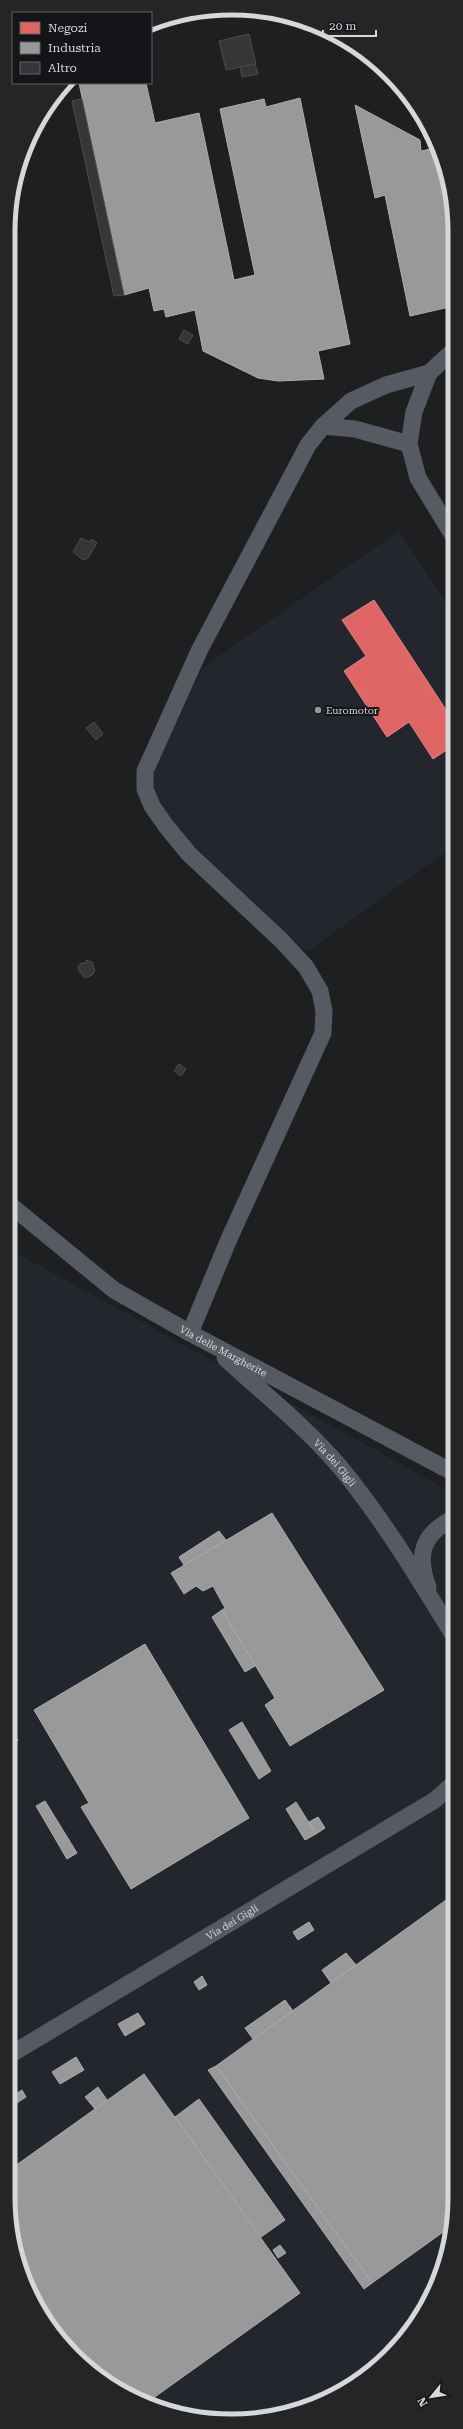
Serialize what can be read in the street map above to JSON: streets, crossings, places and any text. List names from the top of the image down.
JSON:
{
  "streets": {
    "street": ["Via delle Margherite", "Via dei Gigli"]
  },
  "crossings": [
    ["Via delle Margherite", "Via dei Gigli"]
  ],
  "places": ["Euromotor"],
  "legend": ["Negozi", "Industria", "Altro"],
  "scale_bar": "20 m",
  "north": "bottom left"
}
